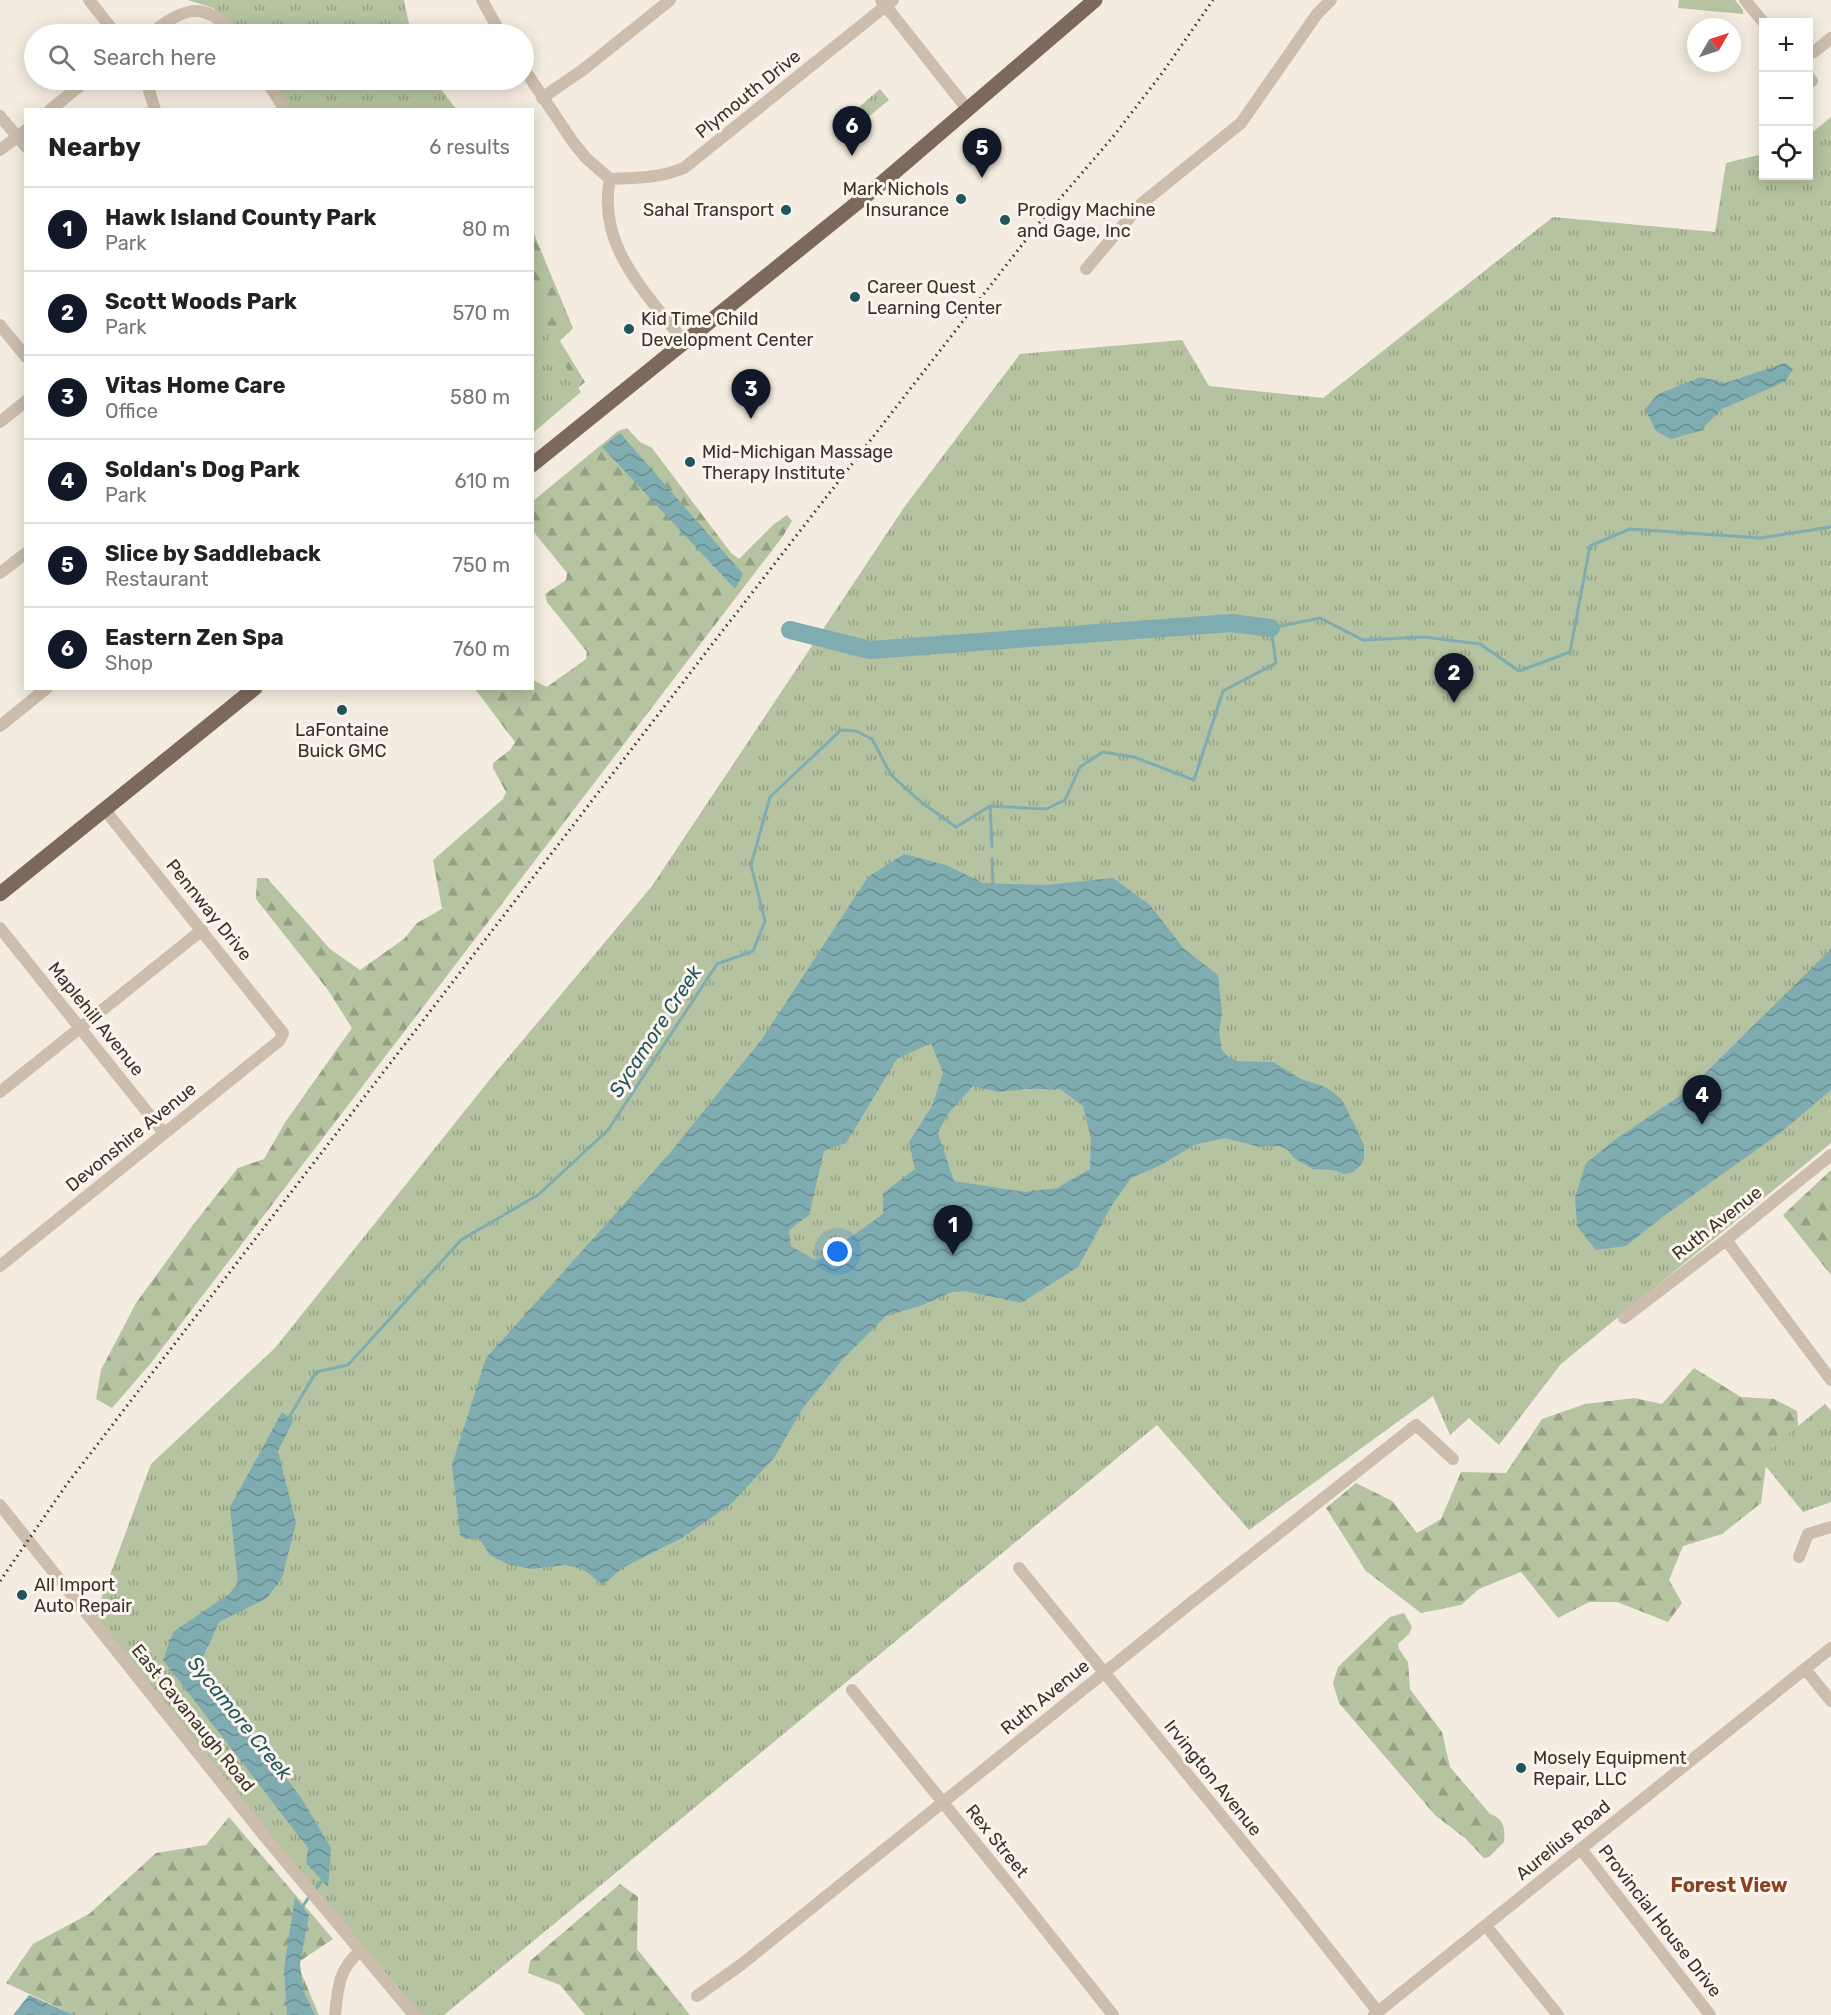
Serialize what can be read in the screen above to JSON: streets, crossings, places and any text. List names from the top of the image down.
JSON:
{
  "streets": {
    "street": [
      "Plymouth Drive",
      "Pennway Drive",
      "Maplehill Avenue",
      "Devonshire Avenue",
      "Ruth Avenue",
      "East Cavanaugh Road",
      "Irvington Avenue",
      "Aurelius Road",
      "Rex Street",
      "Provincial House Drive"
    ]
  },
  "crossings": [
    ["Pennway Drive", "Devonshire Avenue"],
    ["Maplehill Avenue", "Devonshire Avenue"],
    ["Ruth Avenue", "Irvington Avenue"],
    ["Ruth Avenue", "Rex Street"],
    ["Irvington Avenue", "Aurelius Road"],
    ["Aurelius Road", "Provincial House Drive"]
  ],
  "districts": ["Forest View"],
  "water": ["Sycamore Creek"],
  "places": [
    "Mark Nichols Insurance",
    "Sahal Transport",
    "Prodigy Machine and Gage, Inc",
    "Career Quest Learning Center",
    "Kid Time Child Development Center",
    "Mid-Michigan Massage Therapy Institute",
    "LaFontaine Buick GMC",
    "All Import Auto Repair",
    "Mosely Equipment Repair, LLC"
  ],
  "north": "top right",
  "page": {
    "map_buttons": ["+", "−"],
    "search": "Search here",
    "pins": [
      "6",
      "5",
      "3",
      "2",
      "4",
      "1"
    ],
    "heading": ["Nearby", "6 results"],
    "list": [
      {
        "mark": "1",
        "name": "Hawk Island County Park",
        "note": "Park",
        "value": "80 m"
      },
      {
        "mark": "2",
        "name": "Scott Woods Park",
        "note": "Park",
        "value": "570 m"
      },
      {
        "mark": "3",
        "name": "Vitas Home Care",
        "note": "Office",
        "value": "580 m"
      },
      {
        "mark": "4",
        "name": "Soldan's Dog Park",
        "note": "Park",
        "value": "610 m"
      },
      {
        "mark": "5",
        "name": "Slice by Saddleback",
        "note": "Restaurant",
        "value": "750 m"
      },
      {
        "mark": "6",
        "name": "Eastern Zen Spa",
        "note": "Shop",
        "value": "760 m"
      }
    ]
  }
}
